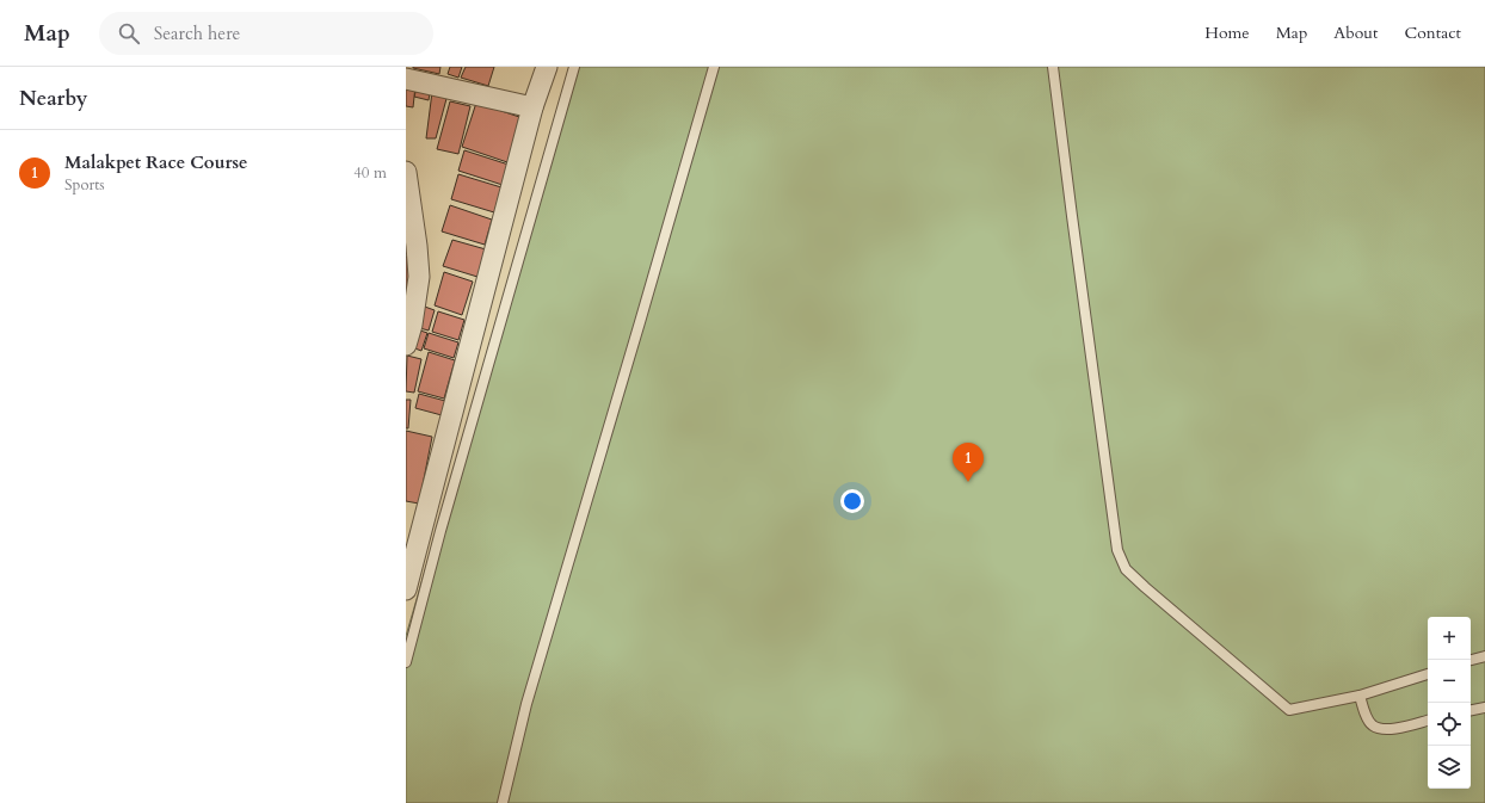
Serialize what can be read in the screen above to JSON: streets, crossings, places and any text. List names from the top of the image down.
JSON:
{
  "page": {
    "header": "Map",
    "search": "Search here",
    "nav": [
      "Home",
      "Map",
      "About",
      "Contact"
    ],
    "heading": "Nearby",
    "list": [
      {
        "mark": "1",
        "name": "Malakpet Race Course",
        "note": "Sports",
        "value": "40 m"
      }
    ],
    "pins": "1",
    "map_buttons": ["+", "−"]
  }
}
